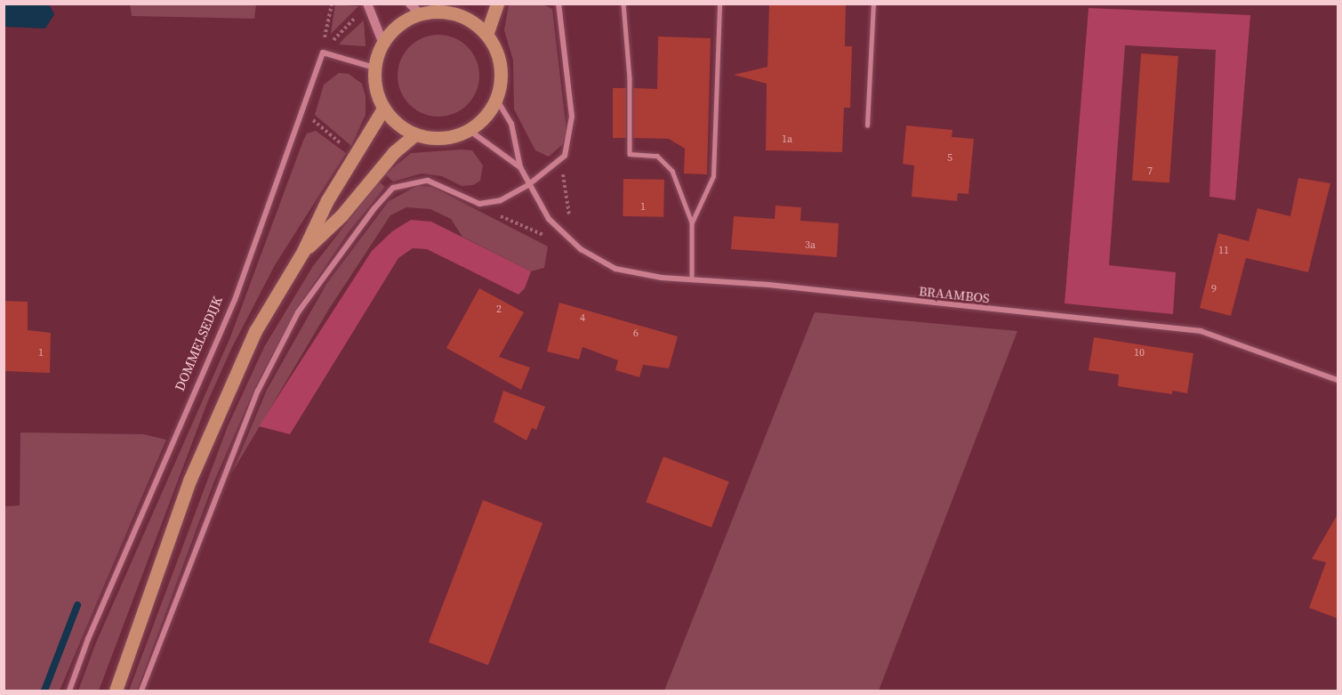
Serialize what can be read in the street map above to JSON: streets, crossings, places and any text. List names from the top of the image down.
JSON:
{
  "streets": {
    "street": ["BRAAMBOS", "DOMMELSEDIJK"]
  },
  "house_numbers": [
    "1a",
    "5",
    "7",
    "1",
    "3a",
    "11",
    "9",
    "2",
    "4",
    "6",
    "1",
    "10"
  ]
}
